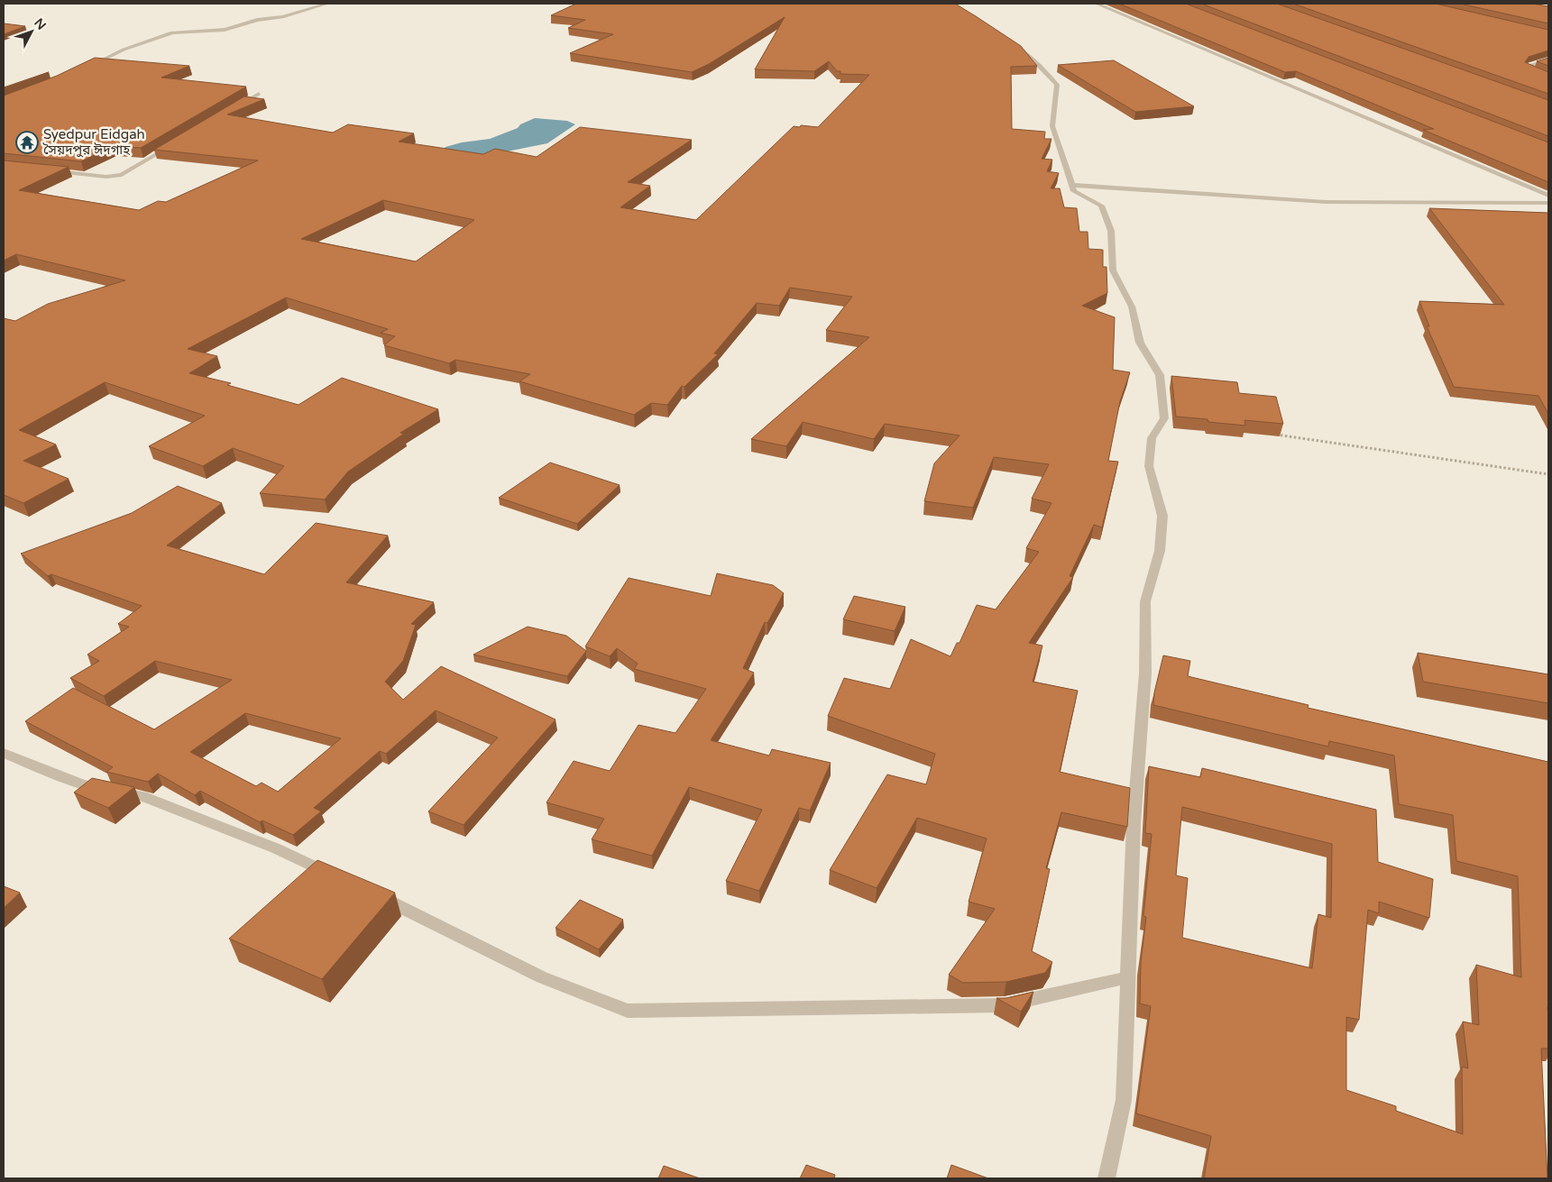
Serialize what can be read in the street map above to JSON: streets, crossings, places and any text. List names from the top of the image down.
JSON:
{
  "places": {
    "temple": ["Syedpur Eidgah সৈয়দপুর ঈদগাহ"]
  },
  "north": "top right"
}
